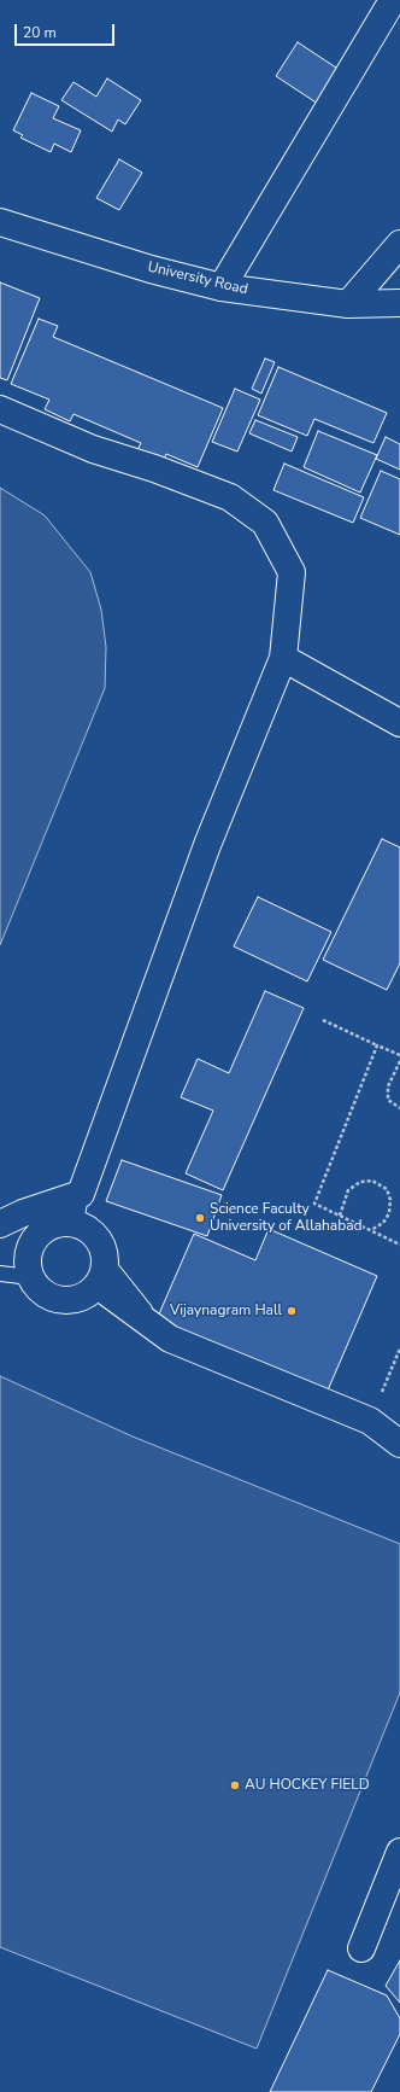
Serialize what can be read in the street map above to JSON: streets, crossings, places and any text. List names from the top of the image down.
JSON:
{
  "streets": {
    "street": ["University Road"]
  },
  "places": ["Science Faculty University of Allahabad", "Vijaynagram Hall", "AU HOCKEY FIELD"],
  "scale_bar": "20 m"
}
